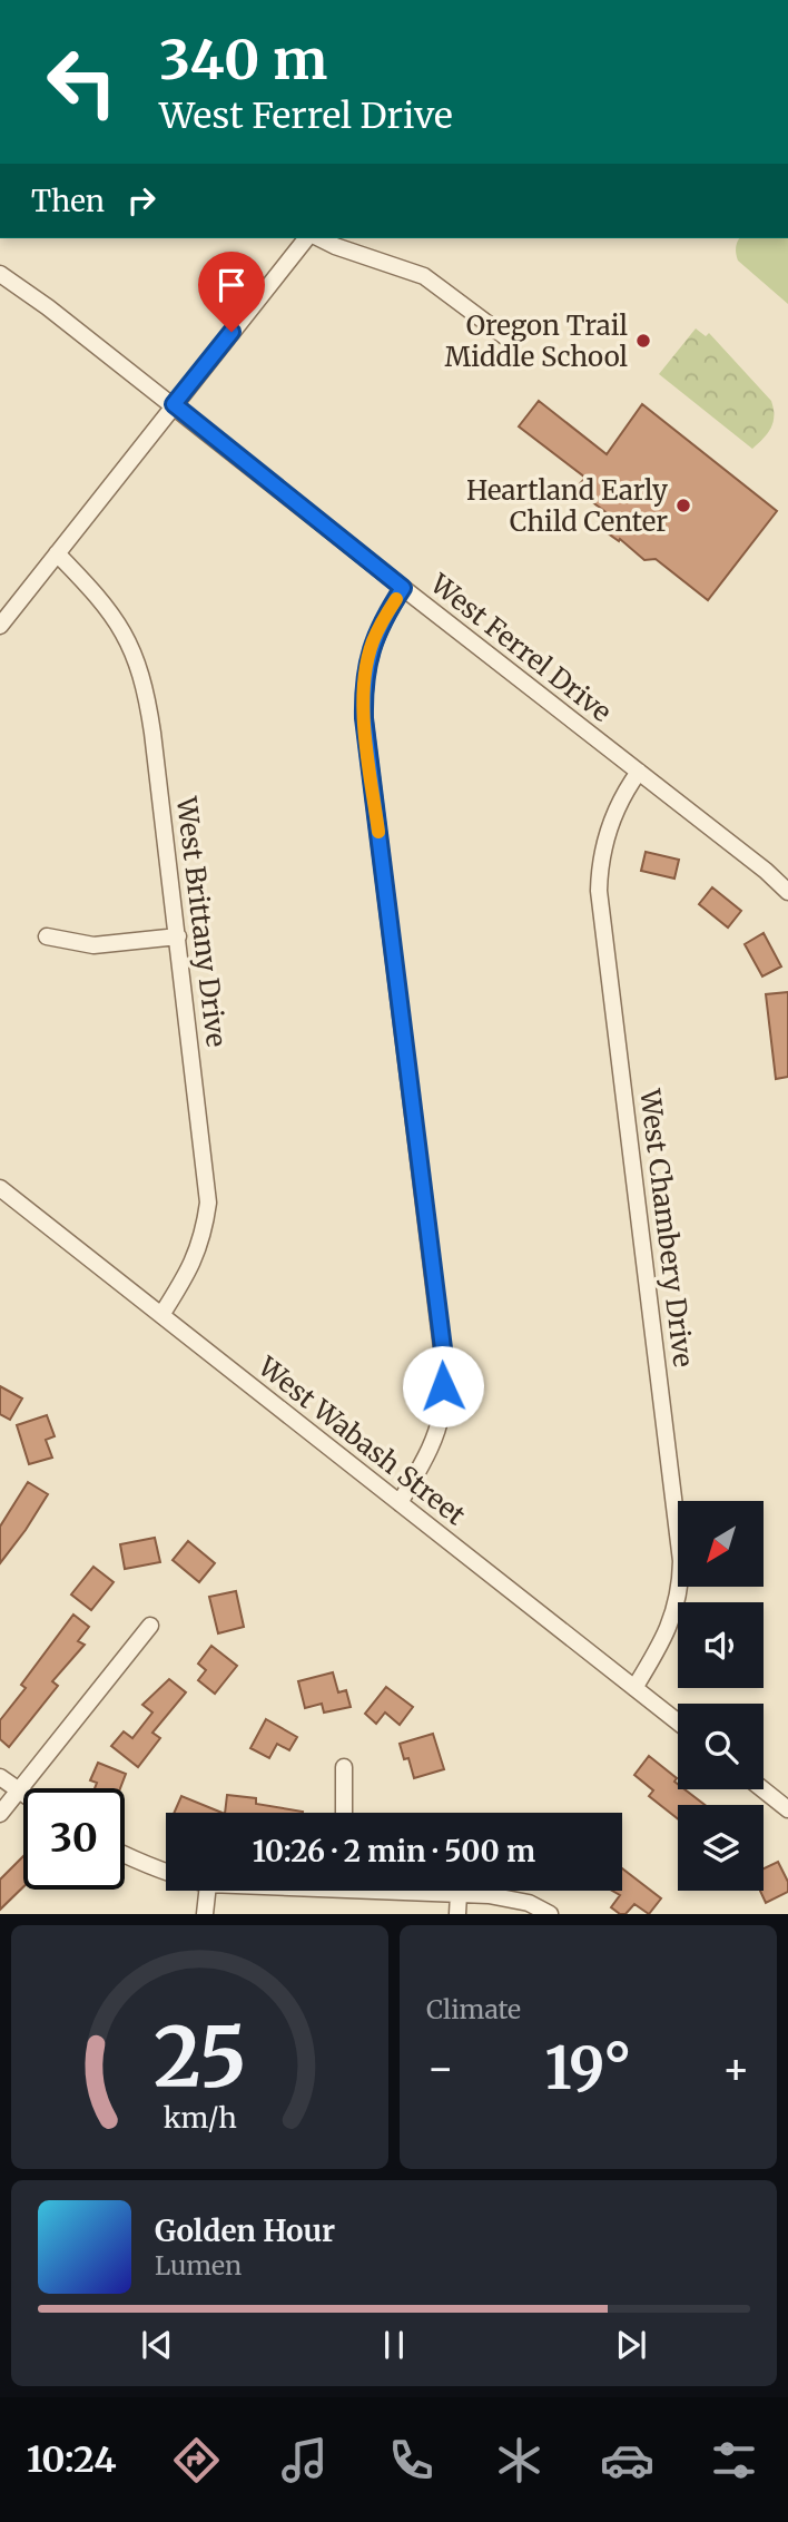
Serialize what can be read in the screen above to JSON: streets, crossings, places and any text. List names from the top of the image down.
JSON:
{
  "streets": {
    "street": [
      "West Ferrel Drive",
      "West Brittany Drive",
      "West Chambery Drive",
      "West Wabash Street"
    ]
  },
  "crossings": [
    ["West Ferrel Drive", "West Chambery Drive"],
    ["West Brittany Drive", "West Wabash Street"],
    ["West Chambery Drive", "West Wabash Street"]
  ],
  "places": ["Oregon Trail Middle School", "Heartland Early Child Center"],
  "north": "bottom left",
  "page": {
    "turn": ["340 m", "West Ferrel Drive"],
    "then": "Then",
    "limit": "30",
    "trip": "10:26 · 2 min · 500 m",
    "tile": "Climate",
    "heat": ["−", "19°", "+"],
    "song": ["Golden Hour", "Lumen"],
    "tabs": "10:24",
    "gauge": ["25", "km/h"]
  }
}
